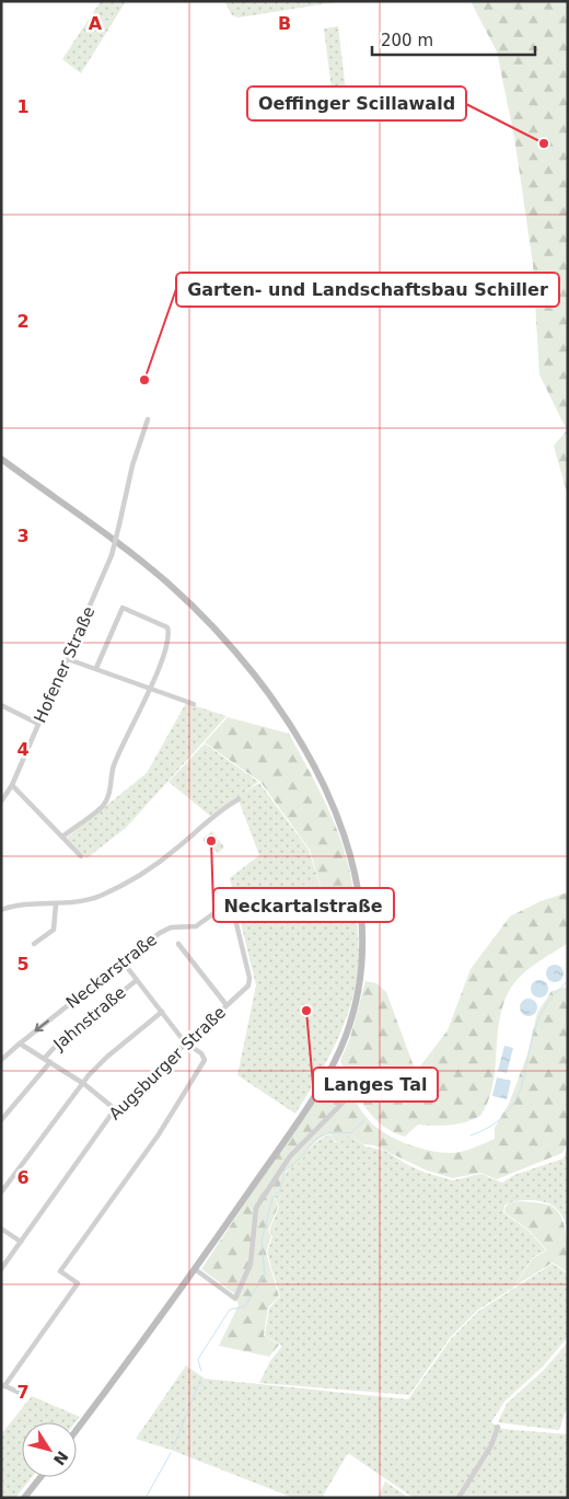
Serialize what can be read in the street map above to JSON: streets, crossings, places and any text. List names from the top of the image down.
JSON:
{
  "streets": {
    "street": [
      "Hofener Straße",
      "Neckarstraße",
      "Jahnstraße",
      "Augsburger Straße"
    ]
  },
  "crossings": [
    ["Neckarstraße", "Augsburger Straße"]
  ],
  "one_way": ["Neckarstraße"],
  "places": [
    "Oeffinger Scillawald",
    "Garten- und Landschaftsbau Schiller",
    "Neckartalstraße",
    "Langes Tal"
  ],
  "scale_bar": "200 m",
  "north": "bottom right",
  "grid": {
    "columns": ["A", "B"],
    "rows": [
      "1",
      "2",
      "3",
      "4",
      "5",
      "6",
      "7"
    ]
  }
}
